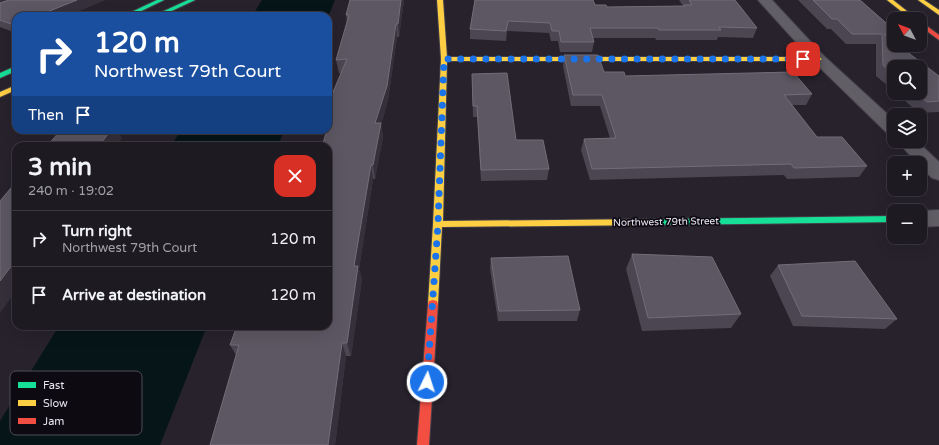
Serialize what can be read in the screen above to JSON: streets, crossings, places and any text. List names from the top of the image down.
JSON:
{
  "streets": {
    "street": ["Northwest 79th Street"]
  },
  "legend": ["Fast", "Slow", "Jam"],
  "north": "top left",
  "page": {
    "map_buttons": ["+", "−"],
    "turn": ["120 m", "Northwest 79th Court"],
    "then": "Then",
    "heading": ["3 min", "240 m · 19:02"],
    "list": [
      {
        "name": "Turn right",
        "note": "Northwest 79th Court",
        "value": "120 m"
      },
      {
        "name": "Arrive at destination",
        "value": "120 m"
      }
    ]
  }
}
